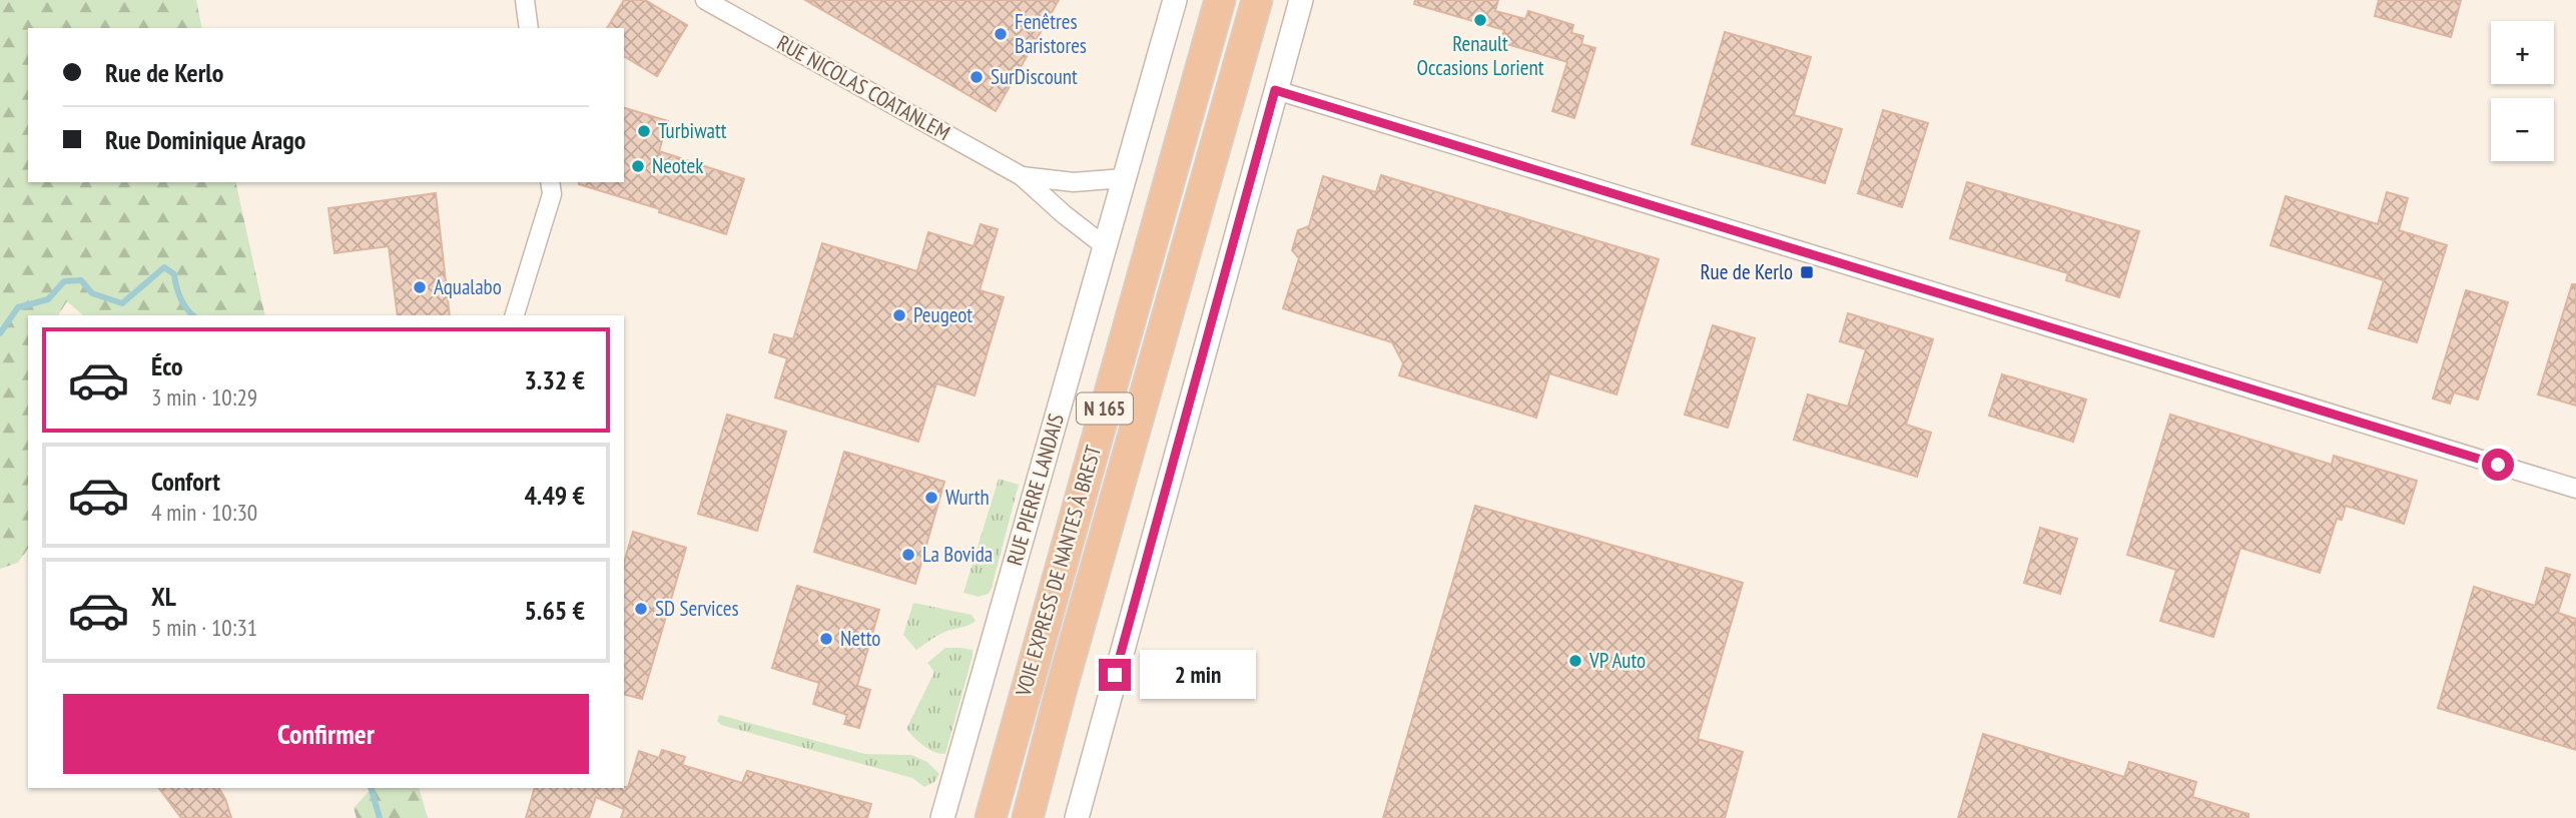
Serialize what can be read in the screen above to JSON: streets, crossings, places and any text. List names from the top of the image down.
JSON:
{
  "streets": {
    "highway": ["N 165", "VOIE EXPRESS DE NANTES À BREST"],
    "street": ["RUE NICOLAS COATANLEM", "RUE PIERRE LANDAIS"]
  },
  "crossings": [
    ["RUE NICOLAS COATANLEM", "RUE PIERRE LANDAIS"]
  ],
  "places": {
    "other": [
      "Renault Occasions Lorient",
      "Fenêtres Baristores",
      "SurDiscount",
      "Turbiwatt",
      "Neotek",
      "Aqualabo",
      "Peugeot",
      "Wurth",
      "La Bovida",
      "SD Services",
      "Netto",
      "VP Auto"
    ],
    "transit": ["Rue de Kerlo"]
  },
  "page": {
    "map_buttons": ["+", "−"],
    "banner": ["Rue de Kerlo", "Rue Dominique Arago"],
    "list": [
      {
        "name": "Éco",
        "note": "3 min · 10:29",
        "value": "3.32 €"
      },
      {
        "name": "Confort",
        "note": "4 min · 10:30",
        "value": "4.49 €"
      },
      {
        "name": "XL",
        "note": "5 min · 10:31",
        "value": "5.65 €"
      }
    ],
    "bubble": "2 min",
    "buttons": "Confirmer"
  }
}
